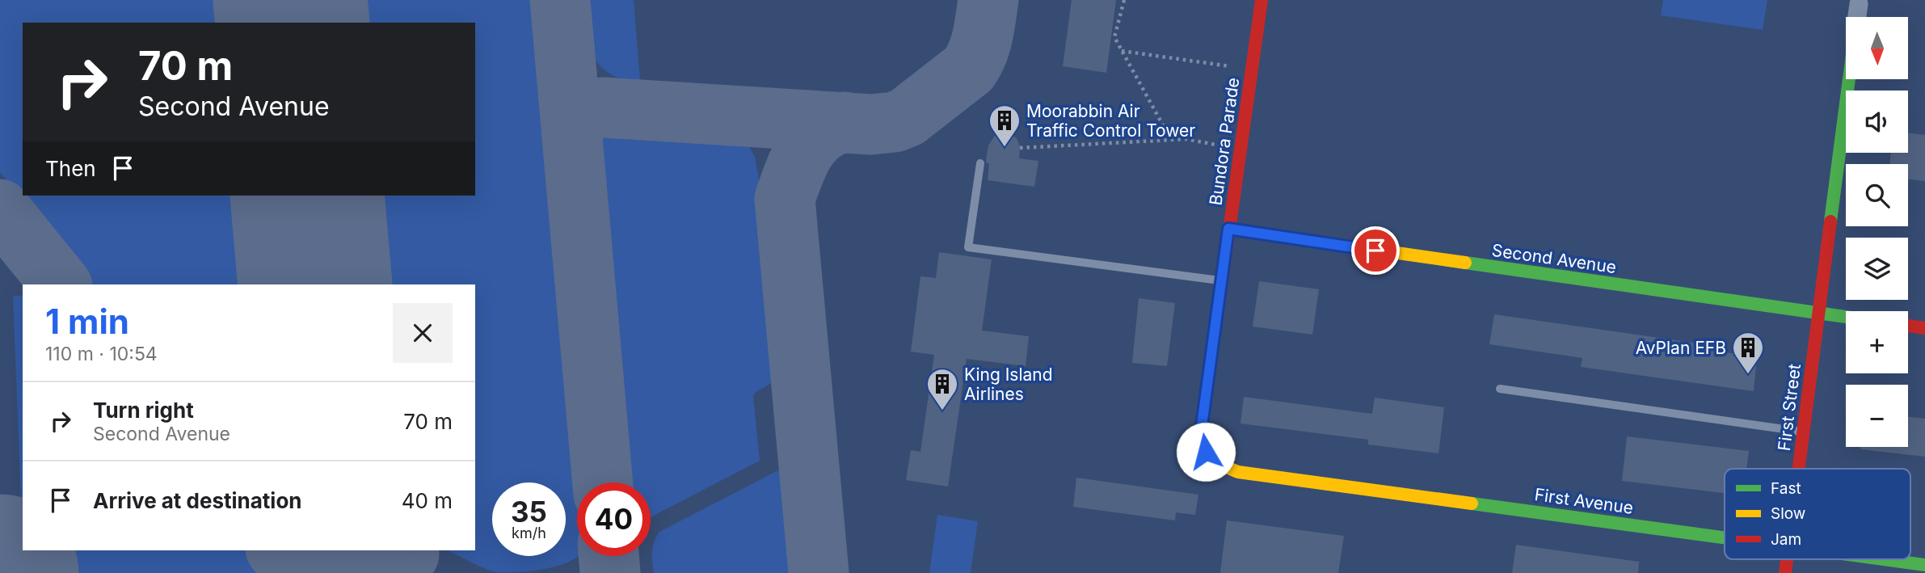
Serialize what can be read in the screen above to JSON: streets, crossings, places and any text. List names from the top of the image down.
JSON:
{
  "streets": {
    "street": [
      "Bundora Parade",
      "Second Avenue",
      "First Street",
      "First Avenue"
    ]
  },
  "crossings": [
    ["Bundora Parade", "Second Avenue"],
    ["Bundora Parade", "First Avenue"],
    ["Second Avenue", "First Street"]
  ],
  "places": {
    "building": ["Moorabbin Air Traffic Control Tower", "AvPlan EFB", "King Island Airlines"]
  },
  "legend": ["Fast", "Slow", "Jam"],
  "north": "bottom",
  "page": {
    "map_buttons": ["+", "−"],
    "turn": ["70 m", "Second Avenue"],
    "then": "Then",
    "heading": ["1 min", "110 m · 10:54"],
    "list": [
      {
        "name": "Turn right",
        "note": "Second Avenue",
        "value": "70 m"
      },
      {
        "name": "Arrive at destination",
        "value": "40 m"
      }
    ],
    "speed": "35 km/h",
    "limit": "40"
  }
}
